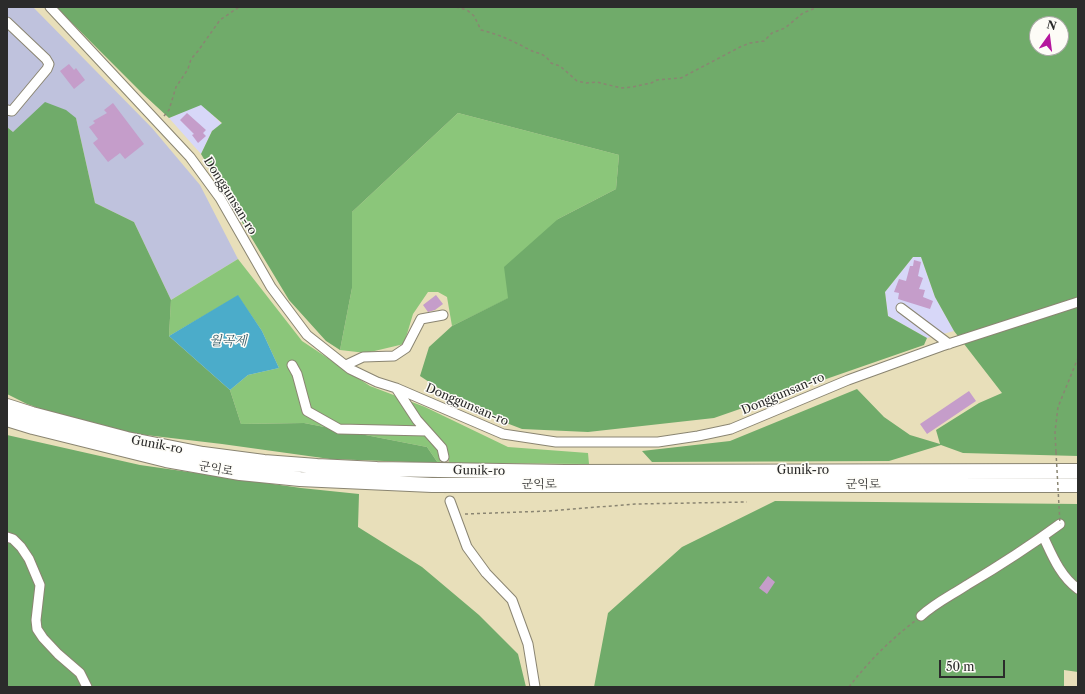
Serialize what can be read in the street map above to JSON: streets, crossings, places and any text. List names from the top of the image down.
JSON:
{
  "streets": {
    "highway": ["Gunik-ro", "군익로"],
    "street": ["Donggunsan-ro"]
  },
  "water": ["월곡제"],
  "scale_bar": "50 m",
  "north": "top"
}
